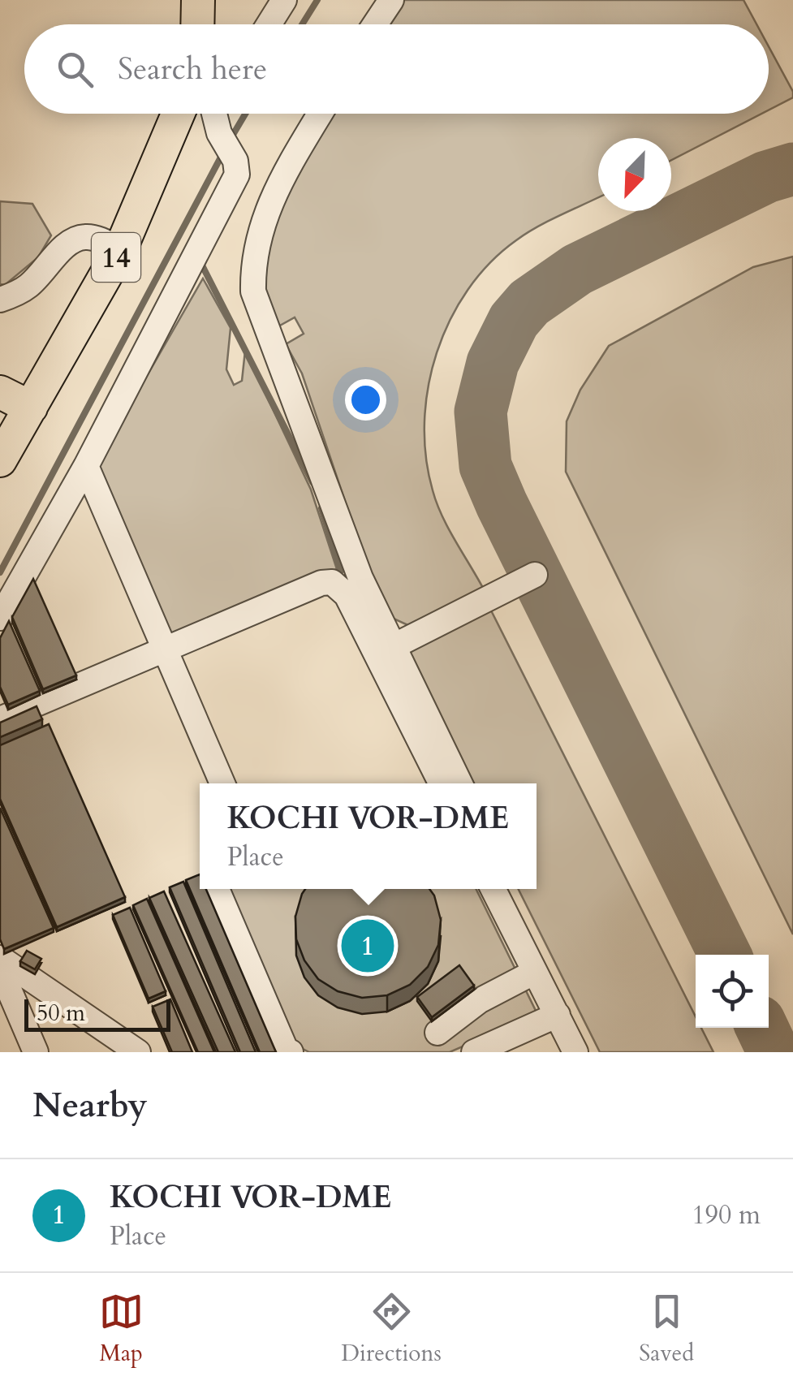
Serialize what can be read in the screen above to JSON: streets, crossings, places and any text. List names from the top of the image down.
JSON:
{
  "streets": {
    "main road": ["14"]
  },
  "scale_bar": "50 m",
  "north": "bottom left",
  "page": {
    "search": "Search here",
    "popup": ["KOCHI VOR-DME", "Place"],
    "pins": "1",
    "scale": "50 m",
    "heading": "Nearby",
    "list": [
      {
        "mark": "1",
        "name": "KOCHI VOR-DME",
        "note": "Place",
        "value": "190 m"
      }
    ],
    "nav": ["Map", "Directions", "Saved"]
  }
}
